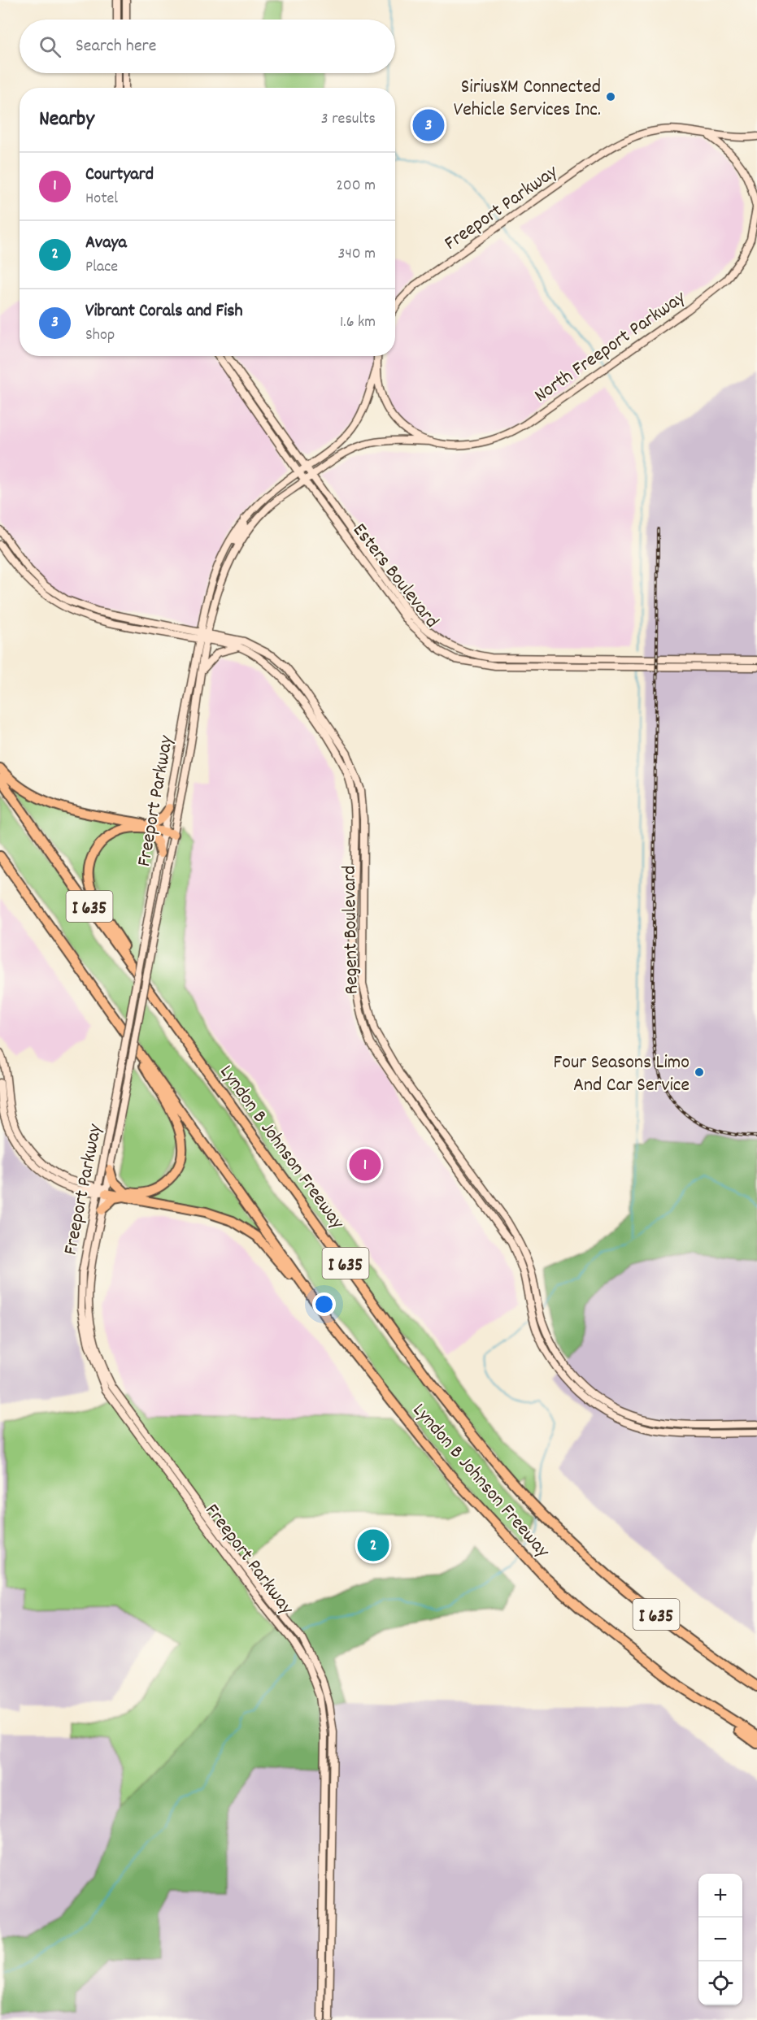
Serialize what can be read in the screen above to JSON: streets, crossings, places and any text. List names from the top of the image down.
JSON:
{
  "streets": {
    "highway": ["I 635", "Lyndon B Johnson Freeway"],
    "main road": [
      "Freeport Parkway",
      "North Freeport Parkway",
      "Esters Boulevard",
      "Regent Boulevard"
    ]
  },
  "crossings": [
    ["Freeport Parkway", "North Freeport Parkway"],
    ["Freeport Parkway", "Esters Boulevard"],
    ["Freeport Parkway", "Regent Boulevard"]
  ],
  "places": ["SiriusXM Connected Vehicle Services Inc.", "Four Seasons Limo And Car Service"],
  "page": {
    "search": "Search here",
    "heading": ["Nearby", "3 results"],
    "pins": ["3", "1", "2"],
    "list": [
      {
        "mark": "1",
        "name": "Courtyard",
        "note": "Hotel",
        "value": "200 m"
      },
      {
        "mark": "2",
        "name": "Avaya",
        "note": "Place",
        "value": "340 m"
      },
      {
        "mark": "3",
        "name": "Vibrant Corals and Fish",
        "note": "Shop",
        "value": "1.6 km"
      }
    ],
    "map_buttons": ["+", "−"]
  }
}
